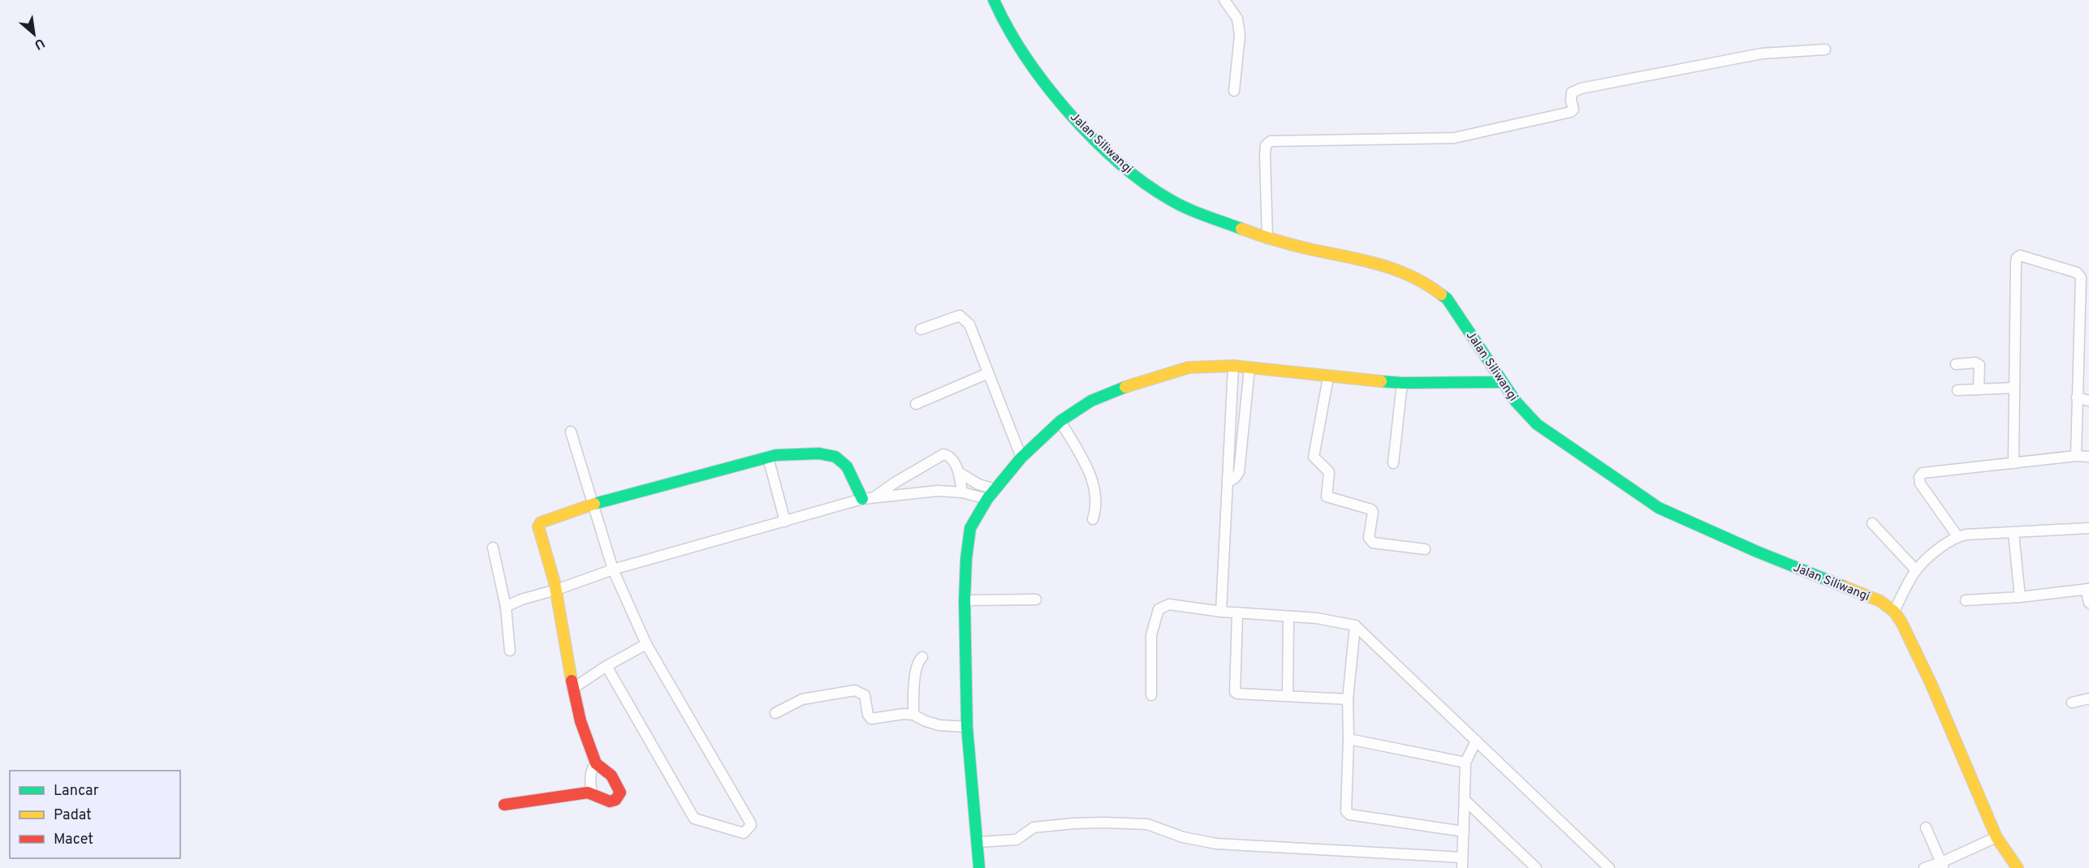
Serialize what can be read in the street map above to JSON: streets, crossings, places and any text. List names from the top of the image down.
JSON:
{
  "streets": {
    "street": ["Jalan Siliwangi"]
  },
  "legend": ["Lancar", "Padat", "Macet"],
  "north": "bottom right"
}
